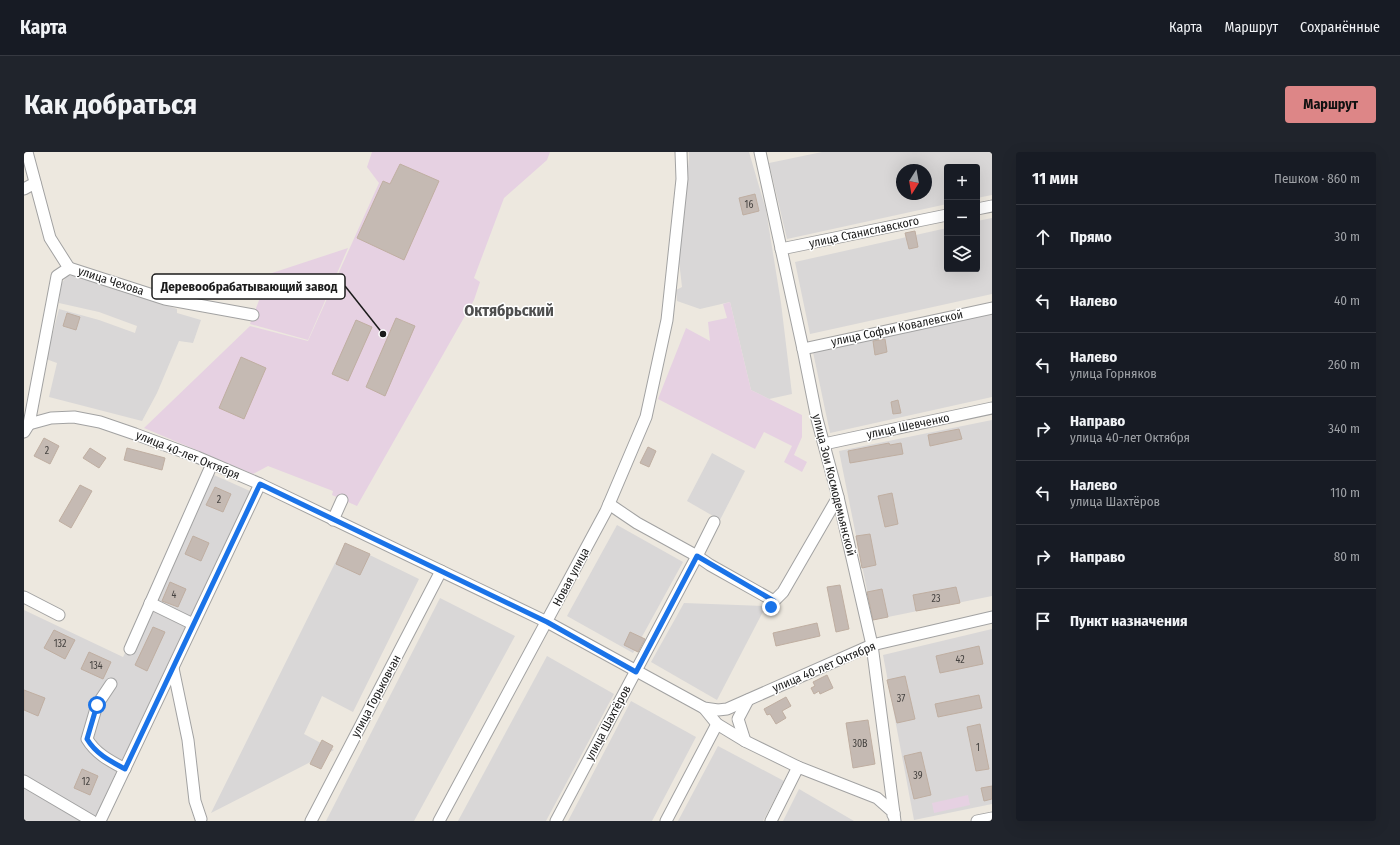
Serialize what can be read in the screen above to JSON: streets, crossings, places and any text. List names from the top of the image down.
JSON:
{
  "streets": {
    "street": [
      "улица Станиславского",
      "улица Чехова",
      "улица Софьи Ковалевской",
      "улица Шевченко",
      "улица 40-лет Октября",
      "улица Зои Космодемьянской",
      "Новая улица",
      "улица Горьковчан",
      "улица Шахтёров"
    ]
  },
  "crossings": [
    ["улица Станиславского", "улица Зои Космодемьянской"],
    ["улица Чехова", "улица 40-лет Октября"],
    ["улица Софьи Ковалевской", "улица Зои Космодемьянской"],
    ["улица Шевченко", "улица Зои Космодемьянской"],
    ["улица 40-лет Октября", "улица Зои Космодемьянской"],
    ["улица 40-лет Октября", "Новая улица"],
    ["улица 40-лет Октября", "улица Горьковчан"],
    ["улица 40-лет Октября", "улица Шахтёров"]
  ],
  "districts": ["Октябрьский"],
  "places": ["Деревообрабатывающий завод"],
  "house_numbers": [
    "16",
    "2",
    "2",
    "4",
    "23",
    "132",
    "42",
    "134",
    "37",
    "30В",
    "1",
    "39",
    "12"
  ],
  "north": "bottom",
  "page": {
    "header": "Карта",
    "nav": ["Карта", "Маршрут", "Сохранённые"],
    "buttons": "Маршрут",
    "title": "Как добраться",
    "heading": ["11 мин", "Пешком · 860 m"],
    "map_buttons": ["+", "−"],
    "list": [
      ["Прямо", "30 m"],
      ["Налево", "40 m"],
      ["Налево", "улица Горняков", "260 m"],
      ["Направо", "улица 40-лет Октября", "340 m"],
      ["Налево", "улица Шахтёров", "110 m"],
      ["Направо", "80 m"],
      "Пункт назначения"
    ]
  }
}
